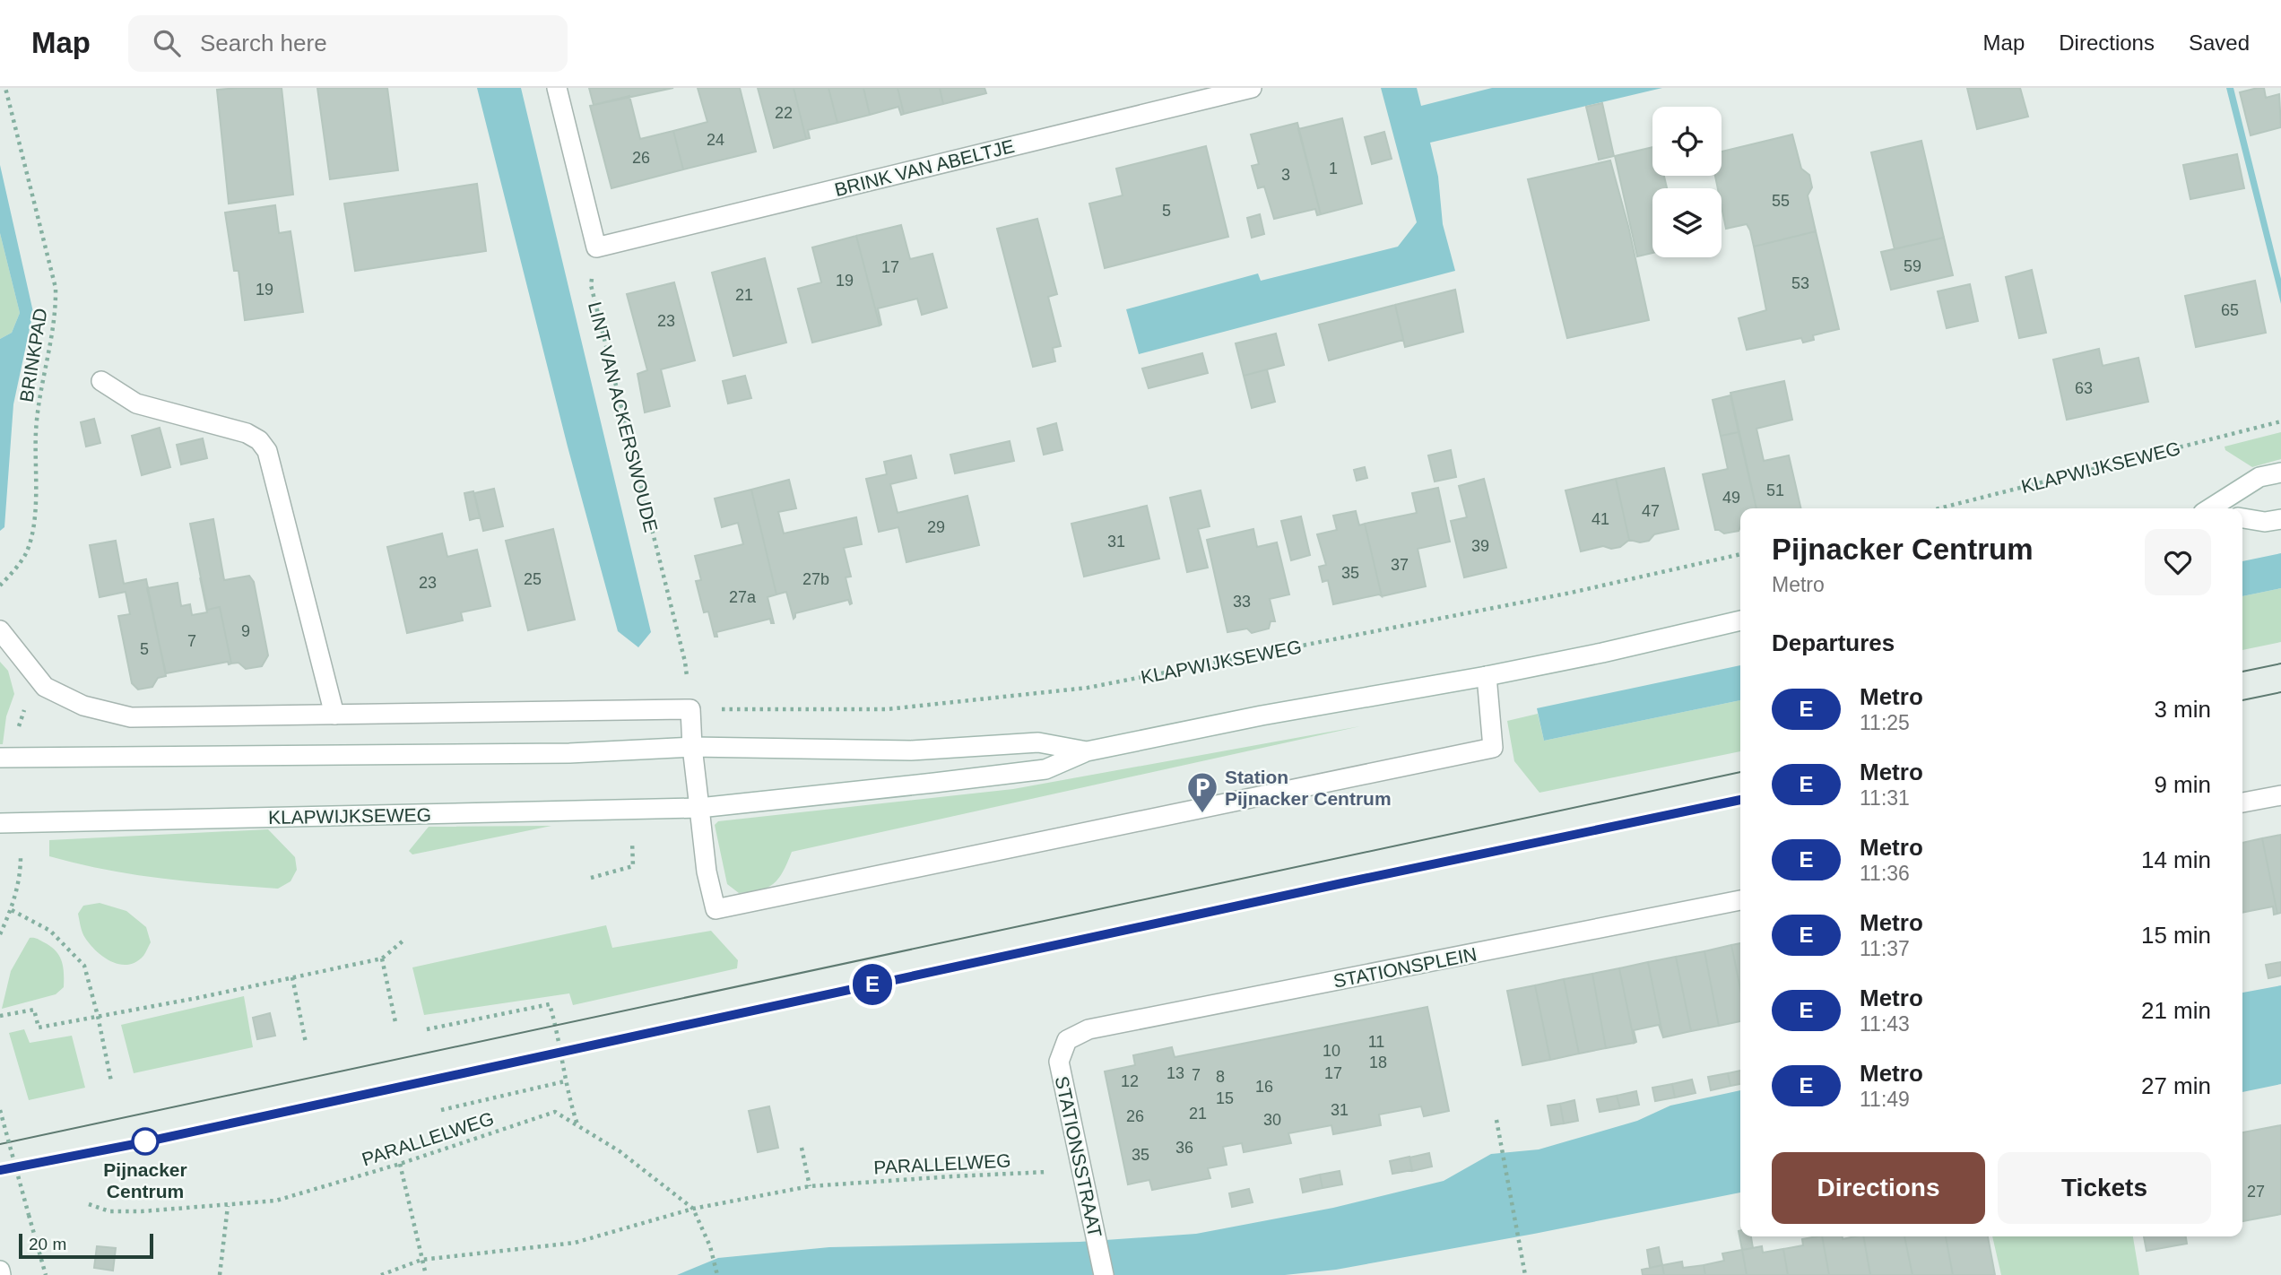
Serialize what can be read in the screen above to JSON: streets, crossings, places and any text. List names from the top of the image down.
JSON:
{
  "streets": {
    "main road": [
      "BRINK VAN ABELTJE",
      "KLAPWIJKSEWEG",
      "STATIONSPLEIN",
      "STATIONSSTRAAT"
    ],
    "path": ["BRINKPAD", "LINT VAN ACKERSWOUDE", "PARALLELWEG"]
  },
  "crossings": [
    ["BRINK VAN ABELTJE", "LINT VAN ACKERSWOUDE"],
    ["LINT VAN ACKERSWOUDE", "KLAPWIJKSEWEG"],
    ["STATIONSPLEIN", "STATIONSSTRAAT"],
    ["PARALLELWEG", "STATIONSSTRAAT"]
  ],
  "places": {
    "parking": ["Station Pijnacker Centrum"],
    "other": ["Pijnacker Centrum"]
  },
  "lines": ["metro line E"],
  "house_numbers": [
    "22",
    "24",
    "26",
    "1",
    "3",
    "55",
    "5",
    "59",
    "17",
    "19",
    "53",
    "19",
    "21",
    "65",
    "23",
    "63",
    "51",
    "49",
    "47",
    "41",
    "29",
    "31",
    "39",
    "37",
    "35",
    "25",
    "27b",
    "23",
    "27a",
    "33",
    "9",
    "7",
    "5",
    "11",
    "10",
    "18",
    "13",
    "17",
    "7",
    "8",
    "12",
    "16",
    "15",
    "31",
    "21",
    "26",
    "30",
    "36",
    "35",
    "27"
  ],
  "scale_bar": "20 m",
  "page": {
    "header": "Map",
    "search": "Search here",
    "nav": ["Map", "Directions", "Saved"],
    "on_map": "E",
    "heading": [
      ["Pijnacker Centrum", "Metro"],
      "Departures"
    ],
    "list": [
      {
        "mark": "E",
        "name": "Metro",
        "note": "11:25",
        "value": "3 min"
      },
      {
        "mark": "E",
        "name": "Metro",
        "note": "11:31",
        "value": "9 min"
      },
      {
        "mark": "E",
        "name": "Metro",
        "note": "11:36",
        "value": "14 min"
      },
      {
        "mark": "E",
        "name": "Metro",
        "note": "11:37",
        "value": "15 min"
      },
      {
        "mark": "E",
        "name": "Metro",
        "note": "11:43",
        "value": "21 min"
      },
      {
        "mark": "E",
        "name": "Metro",
        "note": "11:49",
        "value": "27 min"
      }
    ],
    "buttons": ["Directions", "Tickets"],
    "scale": "20 m"
  }
}
